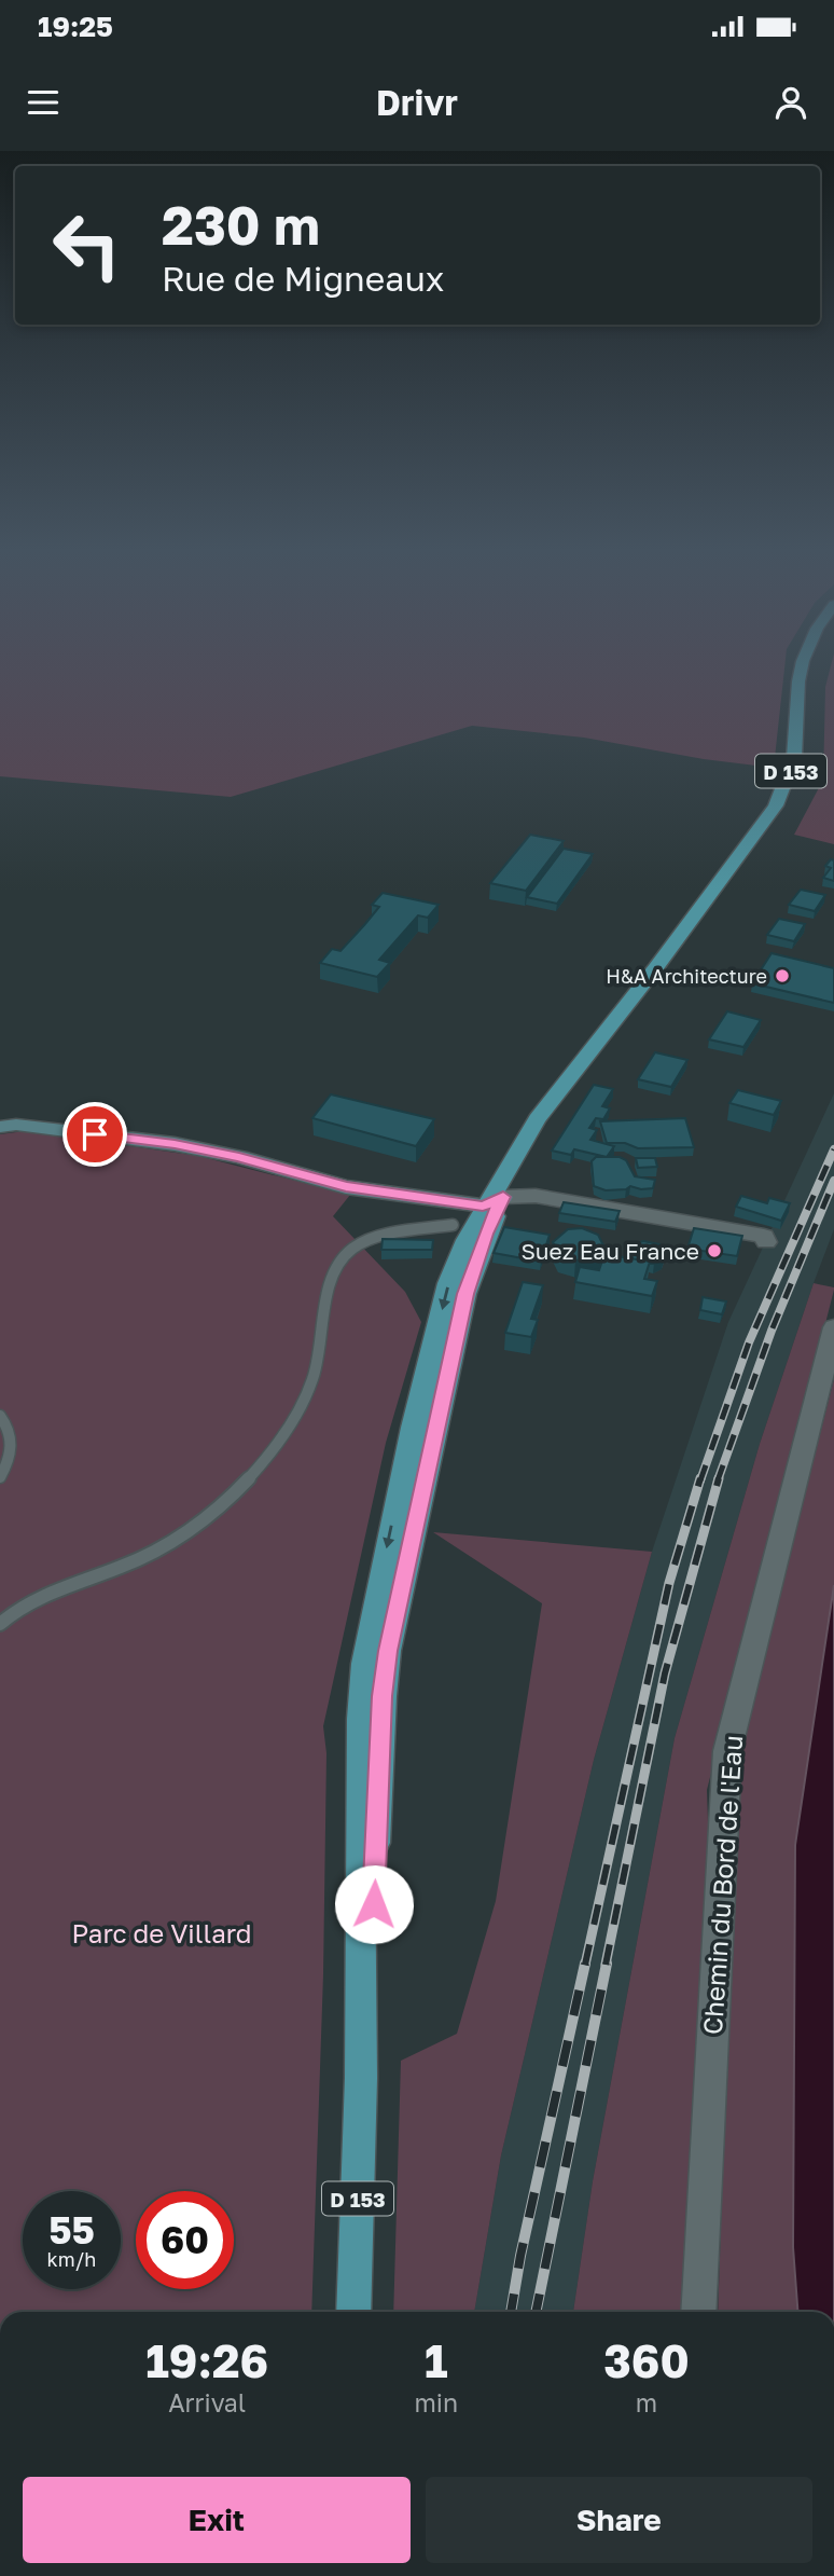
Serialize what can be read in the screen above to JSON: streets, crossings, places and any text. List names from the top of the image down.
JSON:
{
  "streets": {
    "main road": ["D 153"],
    "street": ["Chemin du Bord de l'Eau"]
  },
  "parks": ["Parc de Villard"],
  "places": ["H&A Architecture", "Suez Eau France"],
  "page": {
    "status": "19:25",
    "header": "Drivr",
    "turn": ["230 m", "Rue de Migneaux"],
    "speed": "55 km/h",
    "limit": "60",
    "eta": [
      "19:26",
      "Arrival",
      "1",
      "min",
      "360",
      "m"
    ],
    "buttons": ["Exit", "Share"]
  }
}
